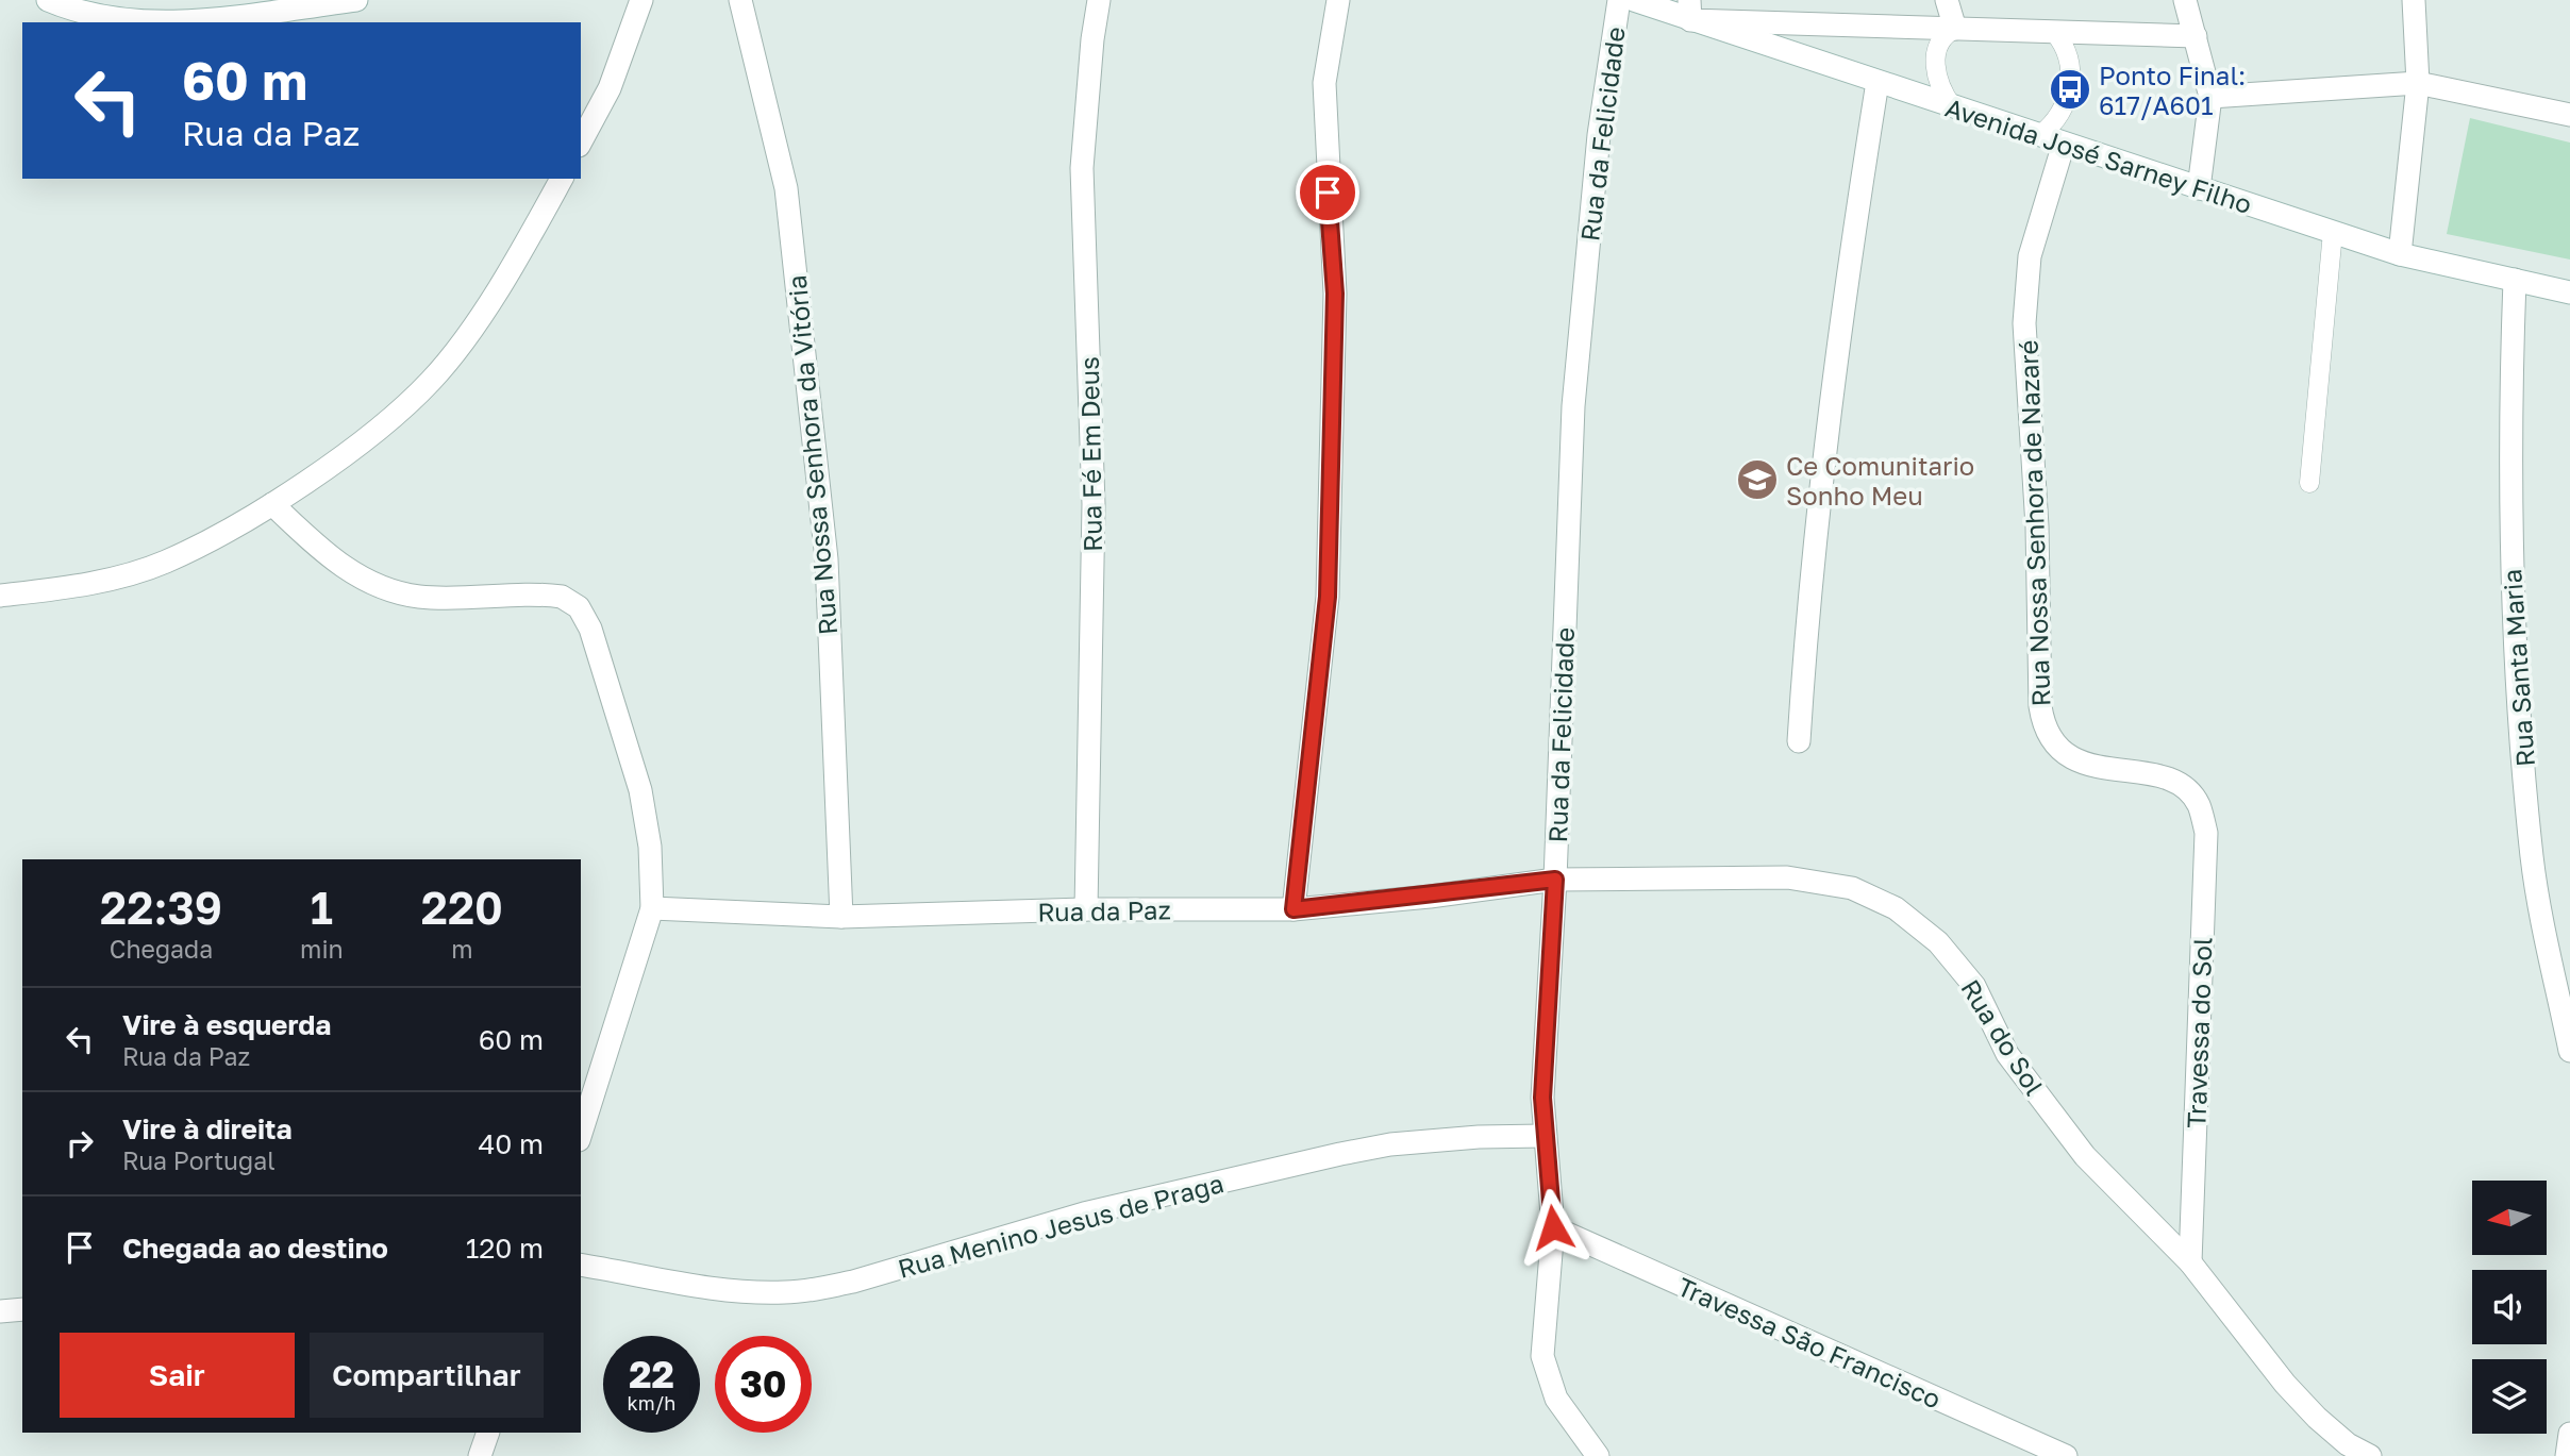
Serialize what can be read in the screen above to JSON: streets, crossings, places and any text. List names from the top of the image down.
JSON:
{
  "streets": {
    "street": [
      "Rua da Felicidade",
      "Avenida José Sarney Filho",
      "Rua Fé Em Deus",
      "Rua Nossa Senhora da Vitória",
      "Rua Nossa Senhora de Nazaré",
      "Rua Santa Maria",
      "Rua da Paz",
      "Travessa do Sol",
      "Rua do Sol",
      "Rua Menino Jesus de Praga",
      "Travessa São Francisco"
    ]
  },
  "crossings": [
    ["Rua da Felicidade", "Rua da Paz"],
    ["Rua da Felicidade", "Rua do Sol"],
    ["Rua da Felicidade", "Rua Menino Jesus de Praga"],
    ["Rua da Felicidade", "Travessa São Francisco"],
    ["Avenida José Sarney Filho", "Rua Nossa Senhora de Nazaré"],
    ["Avenida José Sarney Filho", "Rua Santa Maria"],
    ["Rua Fé Em Deus", "Rua da Paz"],
    ["Rua Nossa Senhora da Vitória", "Rua da Paz"],
    ["Rua Nossa Senhora de Nazaré", "Travessa do Sol"],
    ["Rua da Paz", "Rua do Sol"],
    ["Travessa do Sol", "Rua do Sol"]
  ],
  "places": {
    "bus stop": ["Ponto Final: 617/A601"],
    "school or university": ["Ce Comunitario Sonho Meu"]
  },
  "north": "left",
  "page": {
    "turn": ["60 m", "Rua da Paz"],
    "eta": [
      "22:39",
      "Chegada",
      "1",
      "min",
      "220",
      "m"
    ],
    "list": [
      {
        "name": "Vire à esquerda",
        "note": "Rua da Paz",
        "value": "60 m"
      },
      {
        "name": "Vire à direita",
        "note": "Rua Portugal",
        "value": "40 m"
      },
      {
        "name": "Chegada ao destino",
        "value": "120 m"
      }
    ],
    "buttons": ["Sair", "Compartilhar"],
    "speed": "22 km/h",
    "limit": "30"
  }
}
